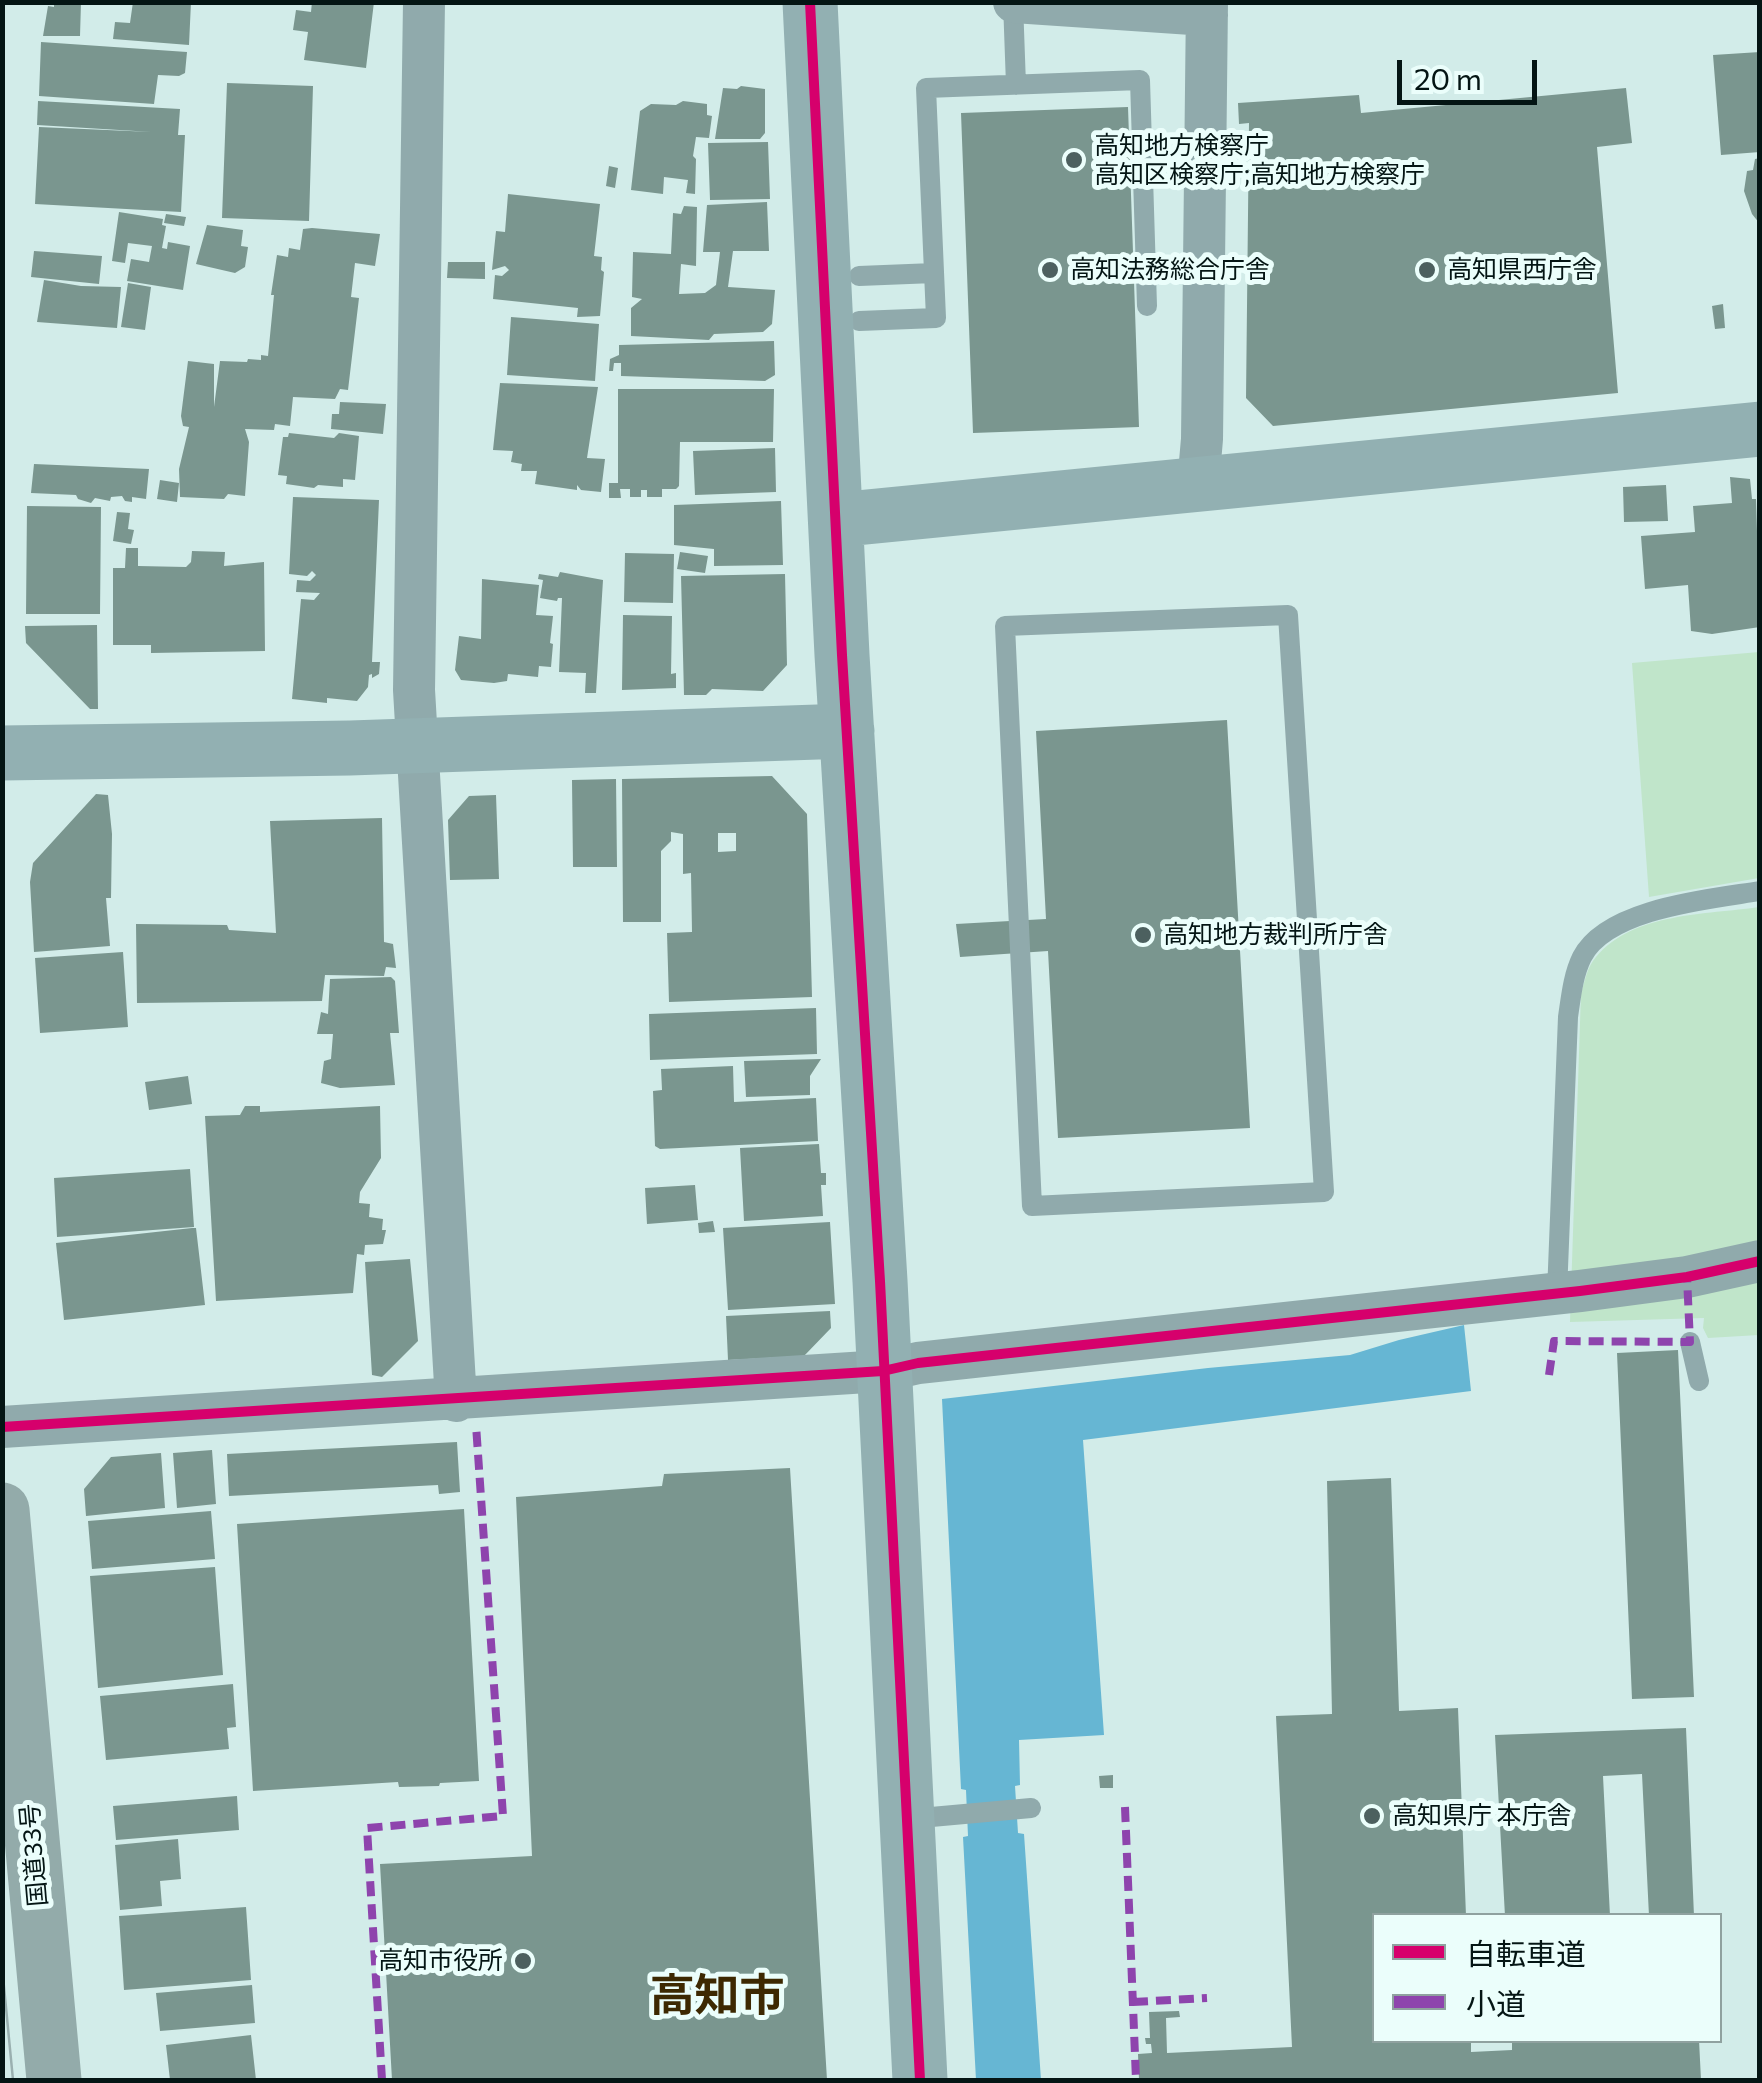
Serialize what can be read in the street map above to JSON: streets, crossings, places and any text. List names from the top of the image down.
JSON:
{
  "streets": {
    "highway": ["国道33号"]
  },
  "districts": ["高知市"],
  "places": [
    "高知地方検察庁 高知区検察庁;高知地方検察庁",
    "高知法務総合庁舎",
    "高知県西庁舎",
    "高知地方裁判所庁舎",
    "高知県庁 本庁舎",
    "高知市役所"
  ],
  "legend": ["自転車道", "小道"],
  "scale_bar": "20 m"
}
